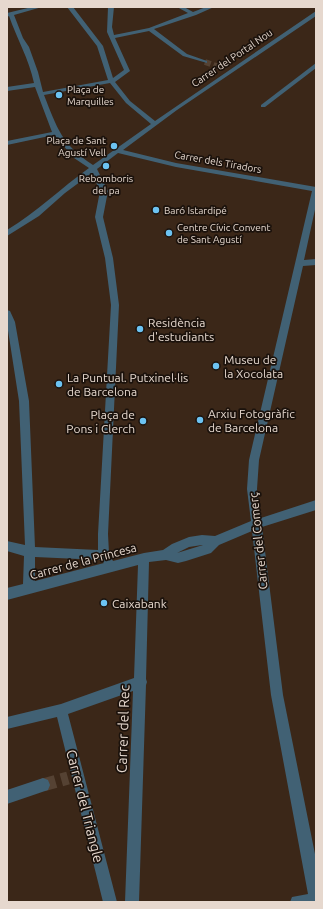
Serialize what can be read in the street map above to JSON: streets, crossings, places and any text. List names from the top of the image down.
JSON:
{
  "streets": {
    "street": [
      "Carrer del Portal Nou",
      "Carrer dels Tiradors",
      "Carrer del Comerç",
      "Carrer de la Princesa",
      "Carrer del Rec",
      "Carrer del Triangle"
    ]
  },
  "crossings": [
    ["Carrer dels Tiradors", "Carrer del Comerç"],
    ["Carrer del Comerç", "Carrer de la Princesa"],
    ["Carrer de la Princesa", "Carrer del Rec"]
  ],
  "places": [
    "Plaça de Marquilles",
    "Plaça de Sant Agustí Vell",
    "Rebomboris del pa",
    "Baró Istardipé",
    "Centre Cívic Convent de Sant Agustí",
    "Residència d'estudiants",
    "Museu de la Xocolata",
    "La Puntual. Putxinel·lis de Barcelona",
    "Arxiu Fotogràfic de Barcelona",
    "Plaça de Pons i Clerch",
    "Caixabank"
  ]
}
